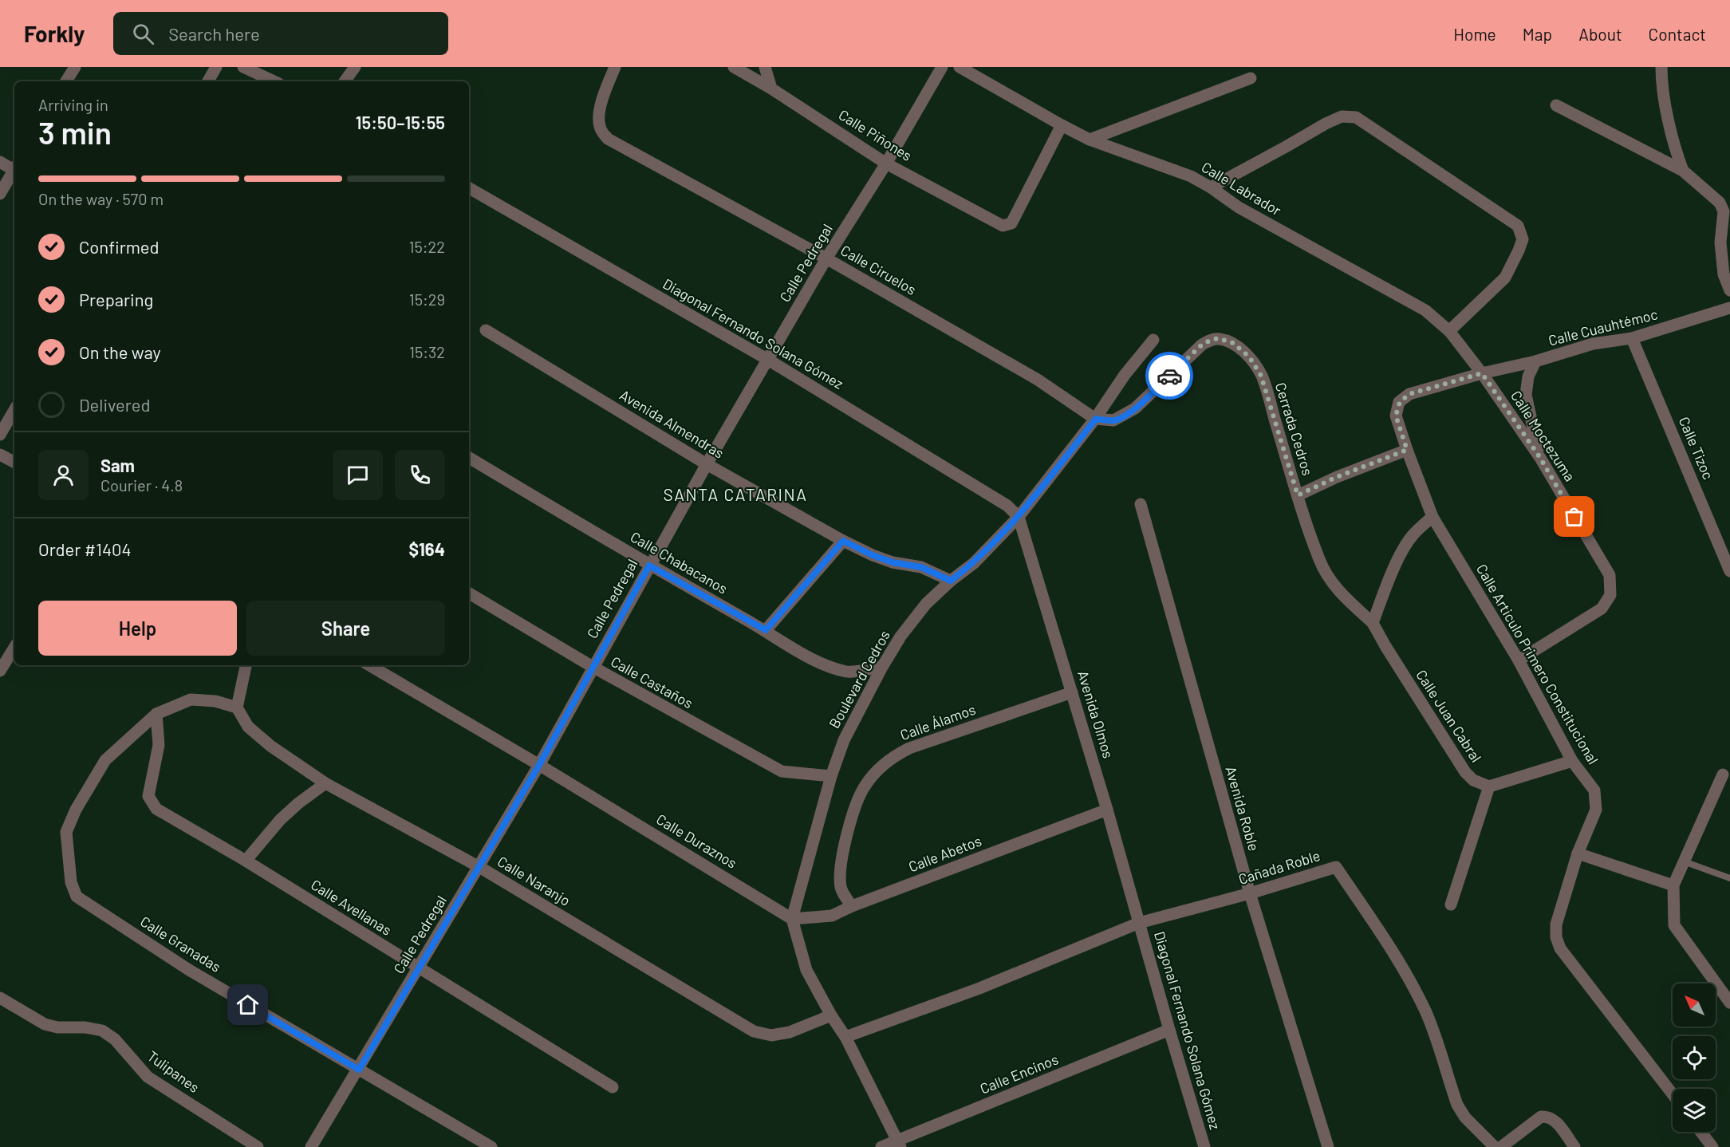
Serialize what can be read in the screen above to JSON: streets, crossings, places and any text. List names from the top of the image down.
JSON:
{
  "streets": {
    "street": [
      "Calle Piñones",
      "Calle Labrador",
      "Calle Pedregal",
      "Calle Ciruelos",
      "Calle Cuauhtémoc",
      "Diagonal Fernando Solana Gómez",
      "Avenida Almendras",
      "Cerrada Cedros",
      "Calle Moctezuma",
      "Calle Tizoc",
      "Calle Chabacanos",
      "Calle Articulo Primero Constitucional",
      "Boulevard Cedros",
      "Calle Castaños",
      "Avenida Olmos",
      "Calle Juan Cabral",
      "Calle Álamos",
      "Avenida Roble",
      "Calle Duraznos",
      "Calle Abetos",
      "Cañada Roble",
      "Calle Naranjo",
      "Calle Avellanas",
      "Calle Granadas",
      "Tulipanes",
      "Calle Encinos"
    ]
  },
  "crossings": [
    ["Calle Piñones", "Calle Labrador"],
    ["Calle Piñones", "Calle Pedregal"],
    ["Calle Labrador", "Calle Cuauhtémoc"],
    ["Calle Labrador", "Calle Moctezuma"],
    ["Calle Pedregal", "Calle Ciruelos"],
    ["Calle Pedregal", "Diagonal Fernando Solana Gómez"],
    ["Calle Pedregal", "Avenida Almendras"],
    ["Calle Pedregal", "Calle Chabacanos"],
    ["Calle Pedregal", "Calle Castaños"],
    ["Calle Pedregal", "Calle Duraznos"],
    ["Calle Pedregal", "Calle Naranjo"],
    ["Calle Pedregal", "Calle Avellanas"],
    ["Calle Pedregal", "Calle Granadas"],
    ["Calle Ciruelos", "Cerrada Cedros"],
    ["Calle Ciruelos", "Boulevard Cedros"],
    ["Calle Cuauhtémoc", "Calle Moctezuma"],
    ["Calle Cuauhtémoc", "Calle Tizoc"],
    ["Calle Cuauhtémoc", "Calle Articulo Primero Constitucional"],
    ["Diagonal Fernando Solana Gómez", "Boulevard Cedros"],
    ["Diagonal Fernando Solana Gómez", "Avenida Olmos"],
    ["Diagonal Fernando Solana Gómez", "Cañada Roble"],
    ["Diagonal Fernando Solana Gómez", "Calle Encinos"],
    ["Avenida Almendras", "Boulevard Cedros"],
    ["Cerrada Cedros", "Boulevard Cedros"],
    ["Cerrada Cedros", "Calle Juan Cabral"],
    ["Calle Moctezuma", "Calle Articulo Primero Constitucional"],
    ["Calle Chabacanos", "Boulevard Cedros"],
    ["Boulevard Cedros", "Calle Castaños"],
    ["Boulevard Cedros", "Avenida Olmos"],
    ["Boulevard Cedros", "Calle Duraznos"],
    ["Boulevard Cedros", "Calle Abetos"],
    ["Avenida Olmos", "Calle Álamos"],
    ["Avenida Olmos", "Calle Abetos"],
    ["Avenida Olmos", "Cañada Roble"],
    ["Calle Álamos", "Calle Abetos"],
    ["Avenida Roble", "Cañada Roble"],
    ["Calle Duraznos", "Calle Abetos"],
    ["Calle Avellanas", "Calle Granadas"]
  ],
  "districts": ["SANTA CATARINA"],
  "north": "top left",
  "page": {
    "header": "Forkly",
    "search": "Search here",
    "nav": [
      "Home",
      "Map",
      "About",
      "Contact"
    ],
    "heading": ["3 min", "Arriving in", "15:50–15:55"],
    "panel": [
      "Sam",
      "Courier · 4.8",
      "Order #1404",
      "$164"
    ],
    "bar": "On the way · 570 m",
    "list": [
      ["Confirmed", "15:22"],
      ["Preparing", "15:29"],
      ["On the way", "15:32"],
      "Delivered"
    ],
    "buttons": ["Help", "Share"]
  }
}
